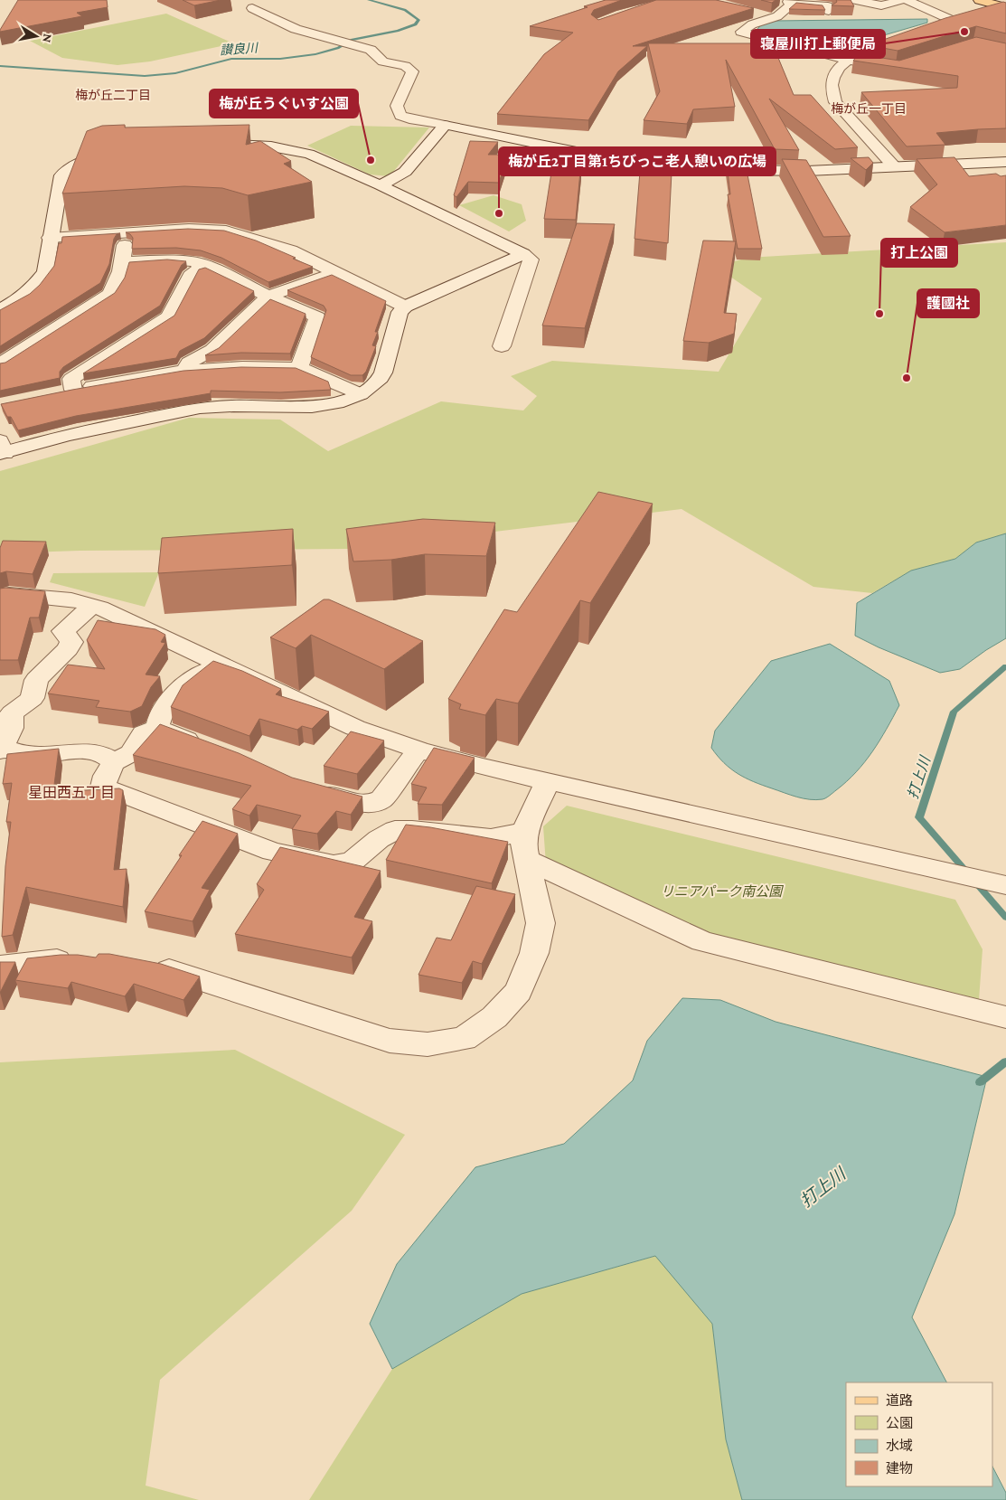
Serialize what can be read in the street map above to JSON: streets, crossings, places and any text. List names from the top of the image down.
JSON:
{
  "districts": ["梅が丘二丁目", "梅が丘一丁目", "星田西五丁目"],
  "water": ["讃良川", "打上川"],
  "parks": ["リニアパーク南公園"],
  "places": [
    "寝屋川打上郵便局",
    "梅が丘うぐいす公園",
    "梅が丘2丁目第1ちびっこ老人憩いの広場",
    "打上公園",
    "護國社"
  ],
  "legend": [
    "道路",
    "公園",
    "水域",
    "建物"
  ],
  "north": "right"
}
